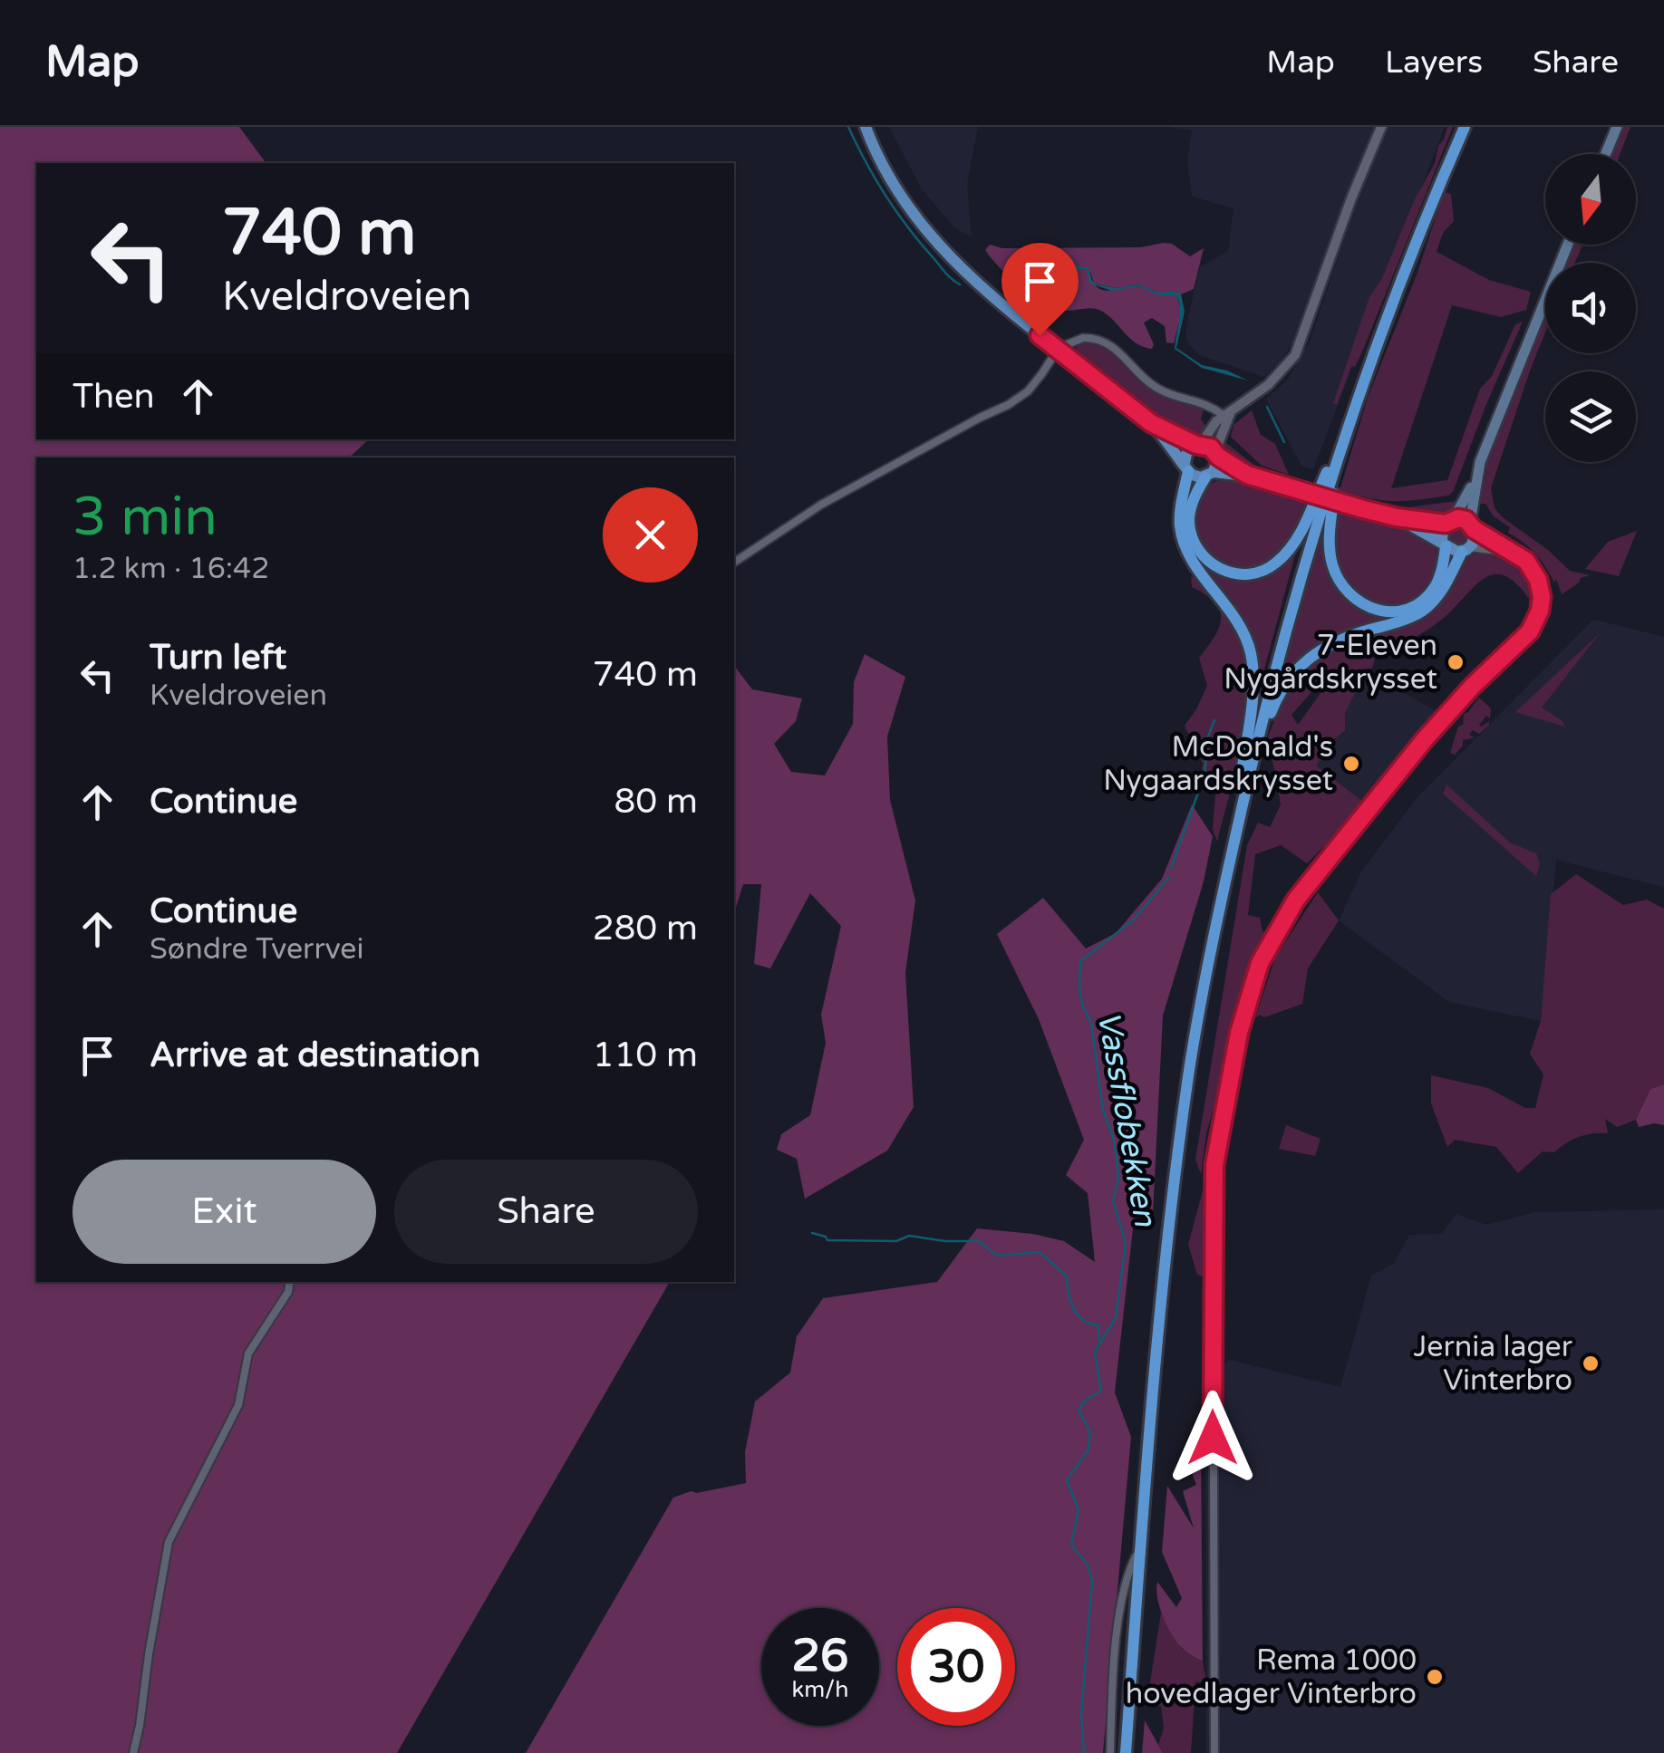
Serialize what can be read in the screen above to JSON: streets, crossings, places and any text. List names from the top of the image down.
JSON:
{
  "water": ["Vassflobekken"],
  "places": [
    "7-Eleven Nygårdskrysset",
    "McDonald's Nygaardskrysset",
    "Jernia lager Vinterbro",
    "Rema 1000 hovedlager Vinterbro"
  ],
  "north": "bottom",
  "page": {
    "header": "Map",
    "nav": ["Map", "Layers", "Share"],
    "turn": ["740 m", "Kveldroveien"],
    "then": "Then",
    "heading": ["3 min", "1.2 km · 16:42"],
    "list": [
      {
        "name": "Turn left",
        "note": "Kveldroveien",
        "value": "740 m"
      },
      {
        "name": "Continue",
        "value": "80 m"
      },
      {
        "name": "Continue",
        "note": "Søndre Tverrvei",
        "value": "280 m"
      },
      {
        "name": "Arrive at destination",
        "value": "110 m"
      }
    ],
    "buttons": ["Exit", "Share"],
    "speed": "26 km/h",
    "limit": "30"
  }
}
